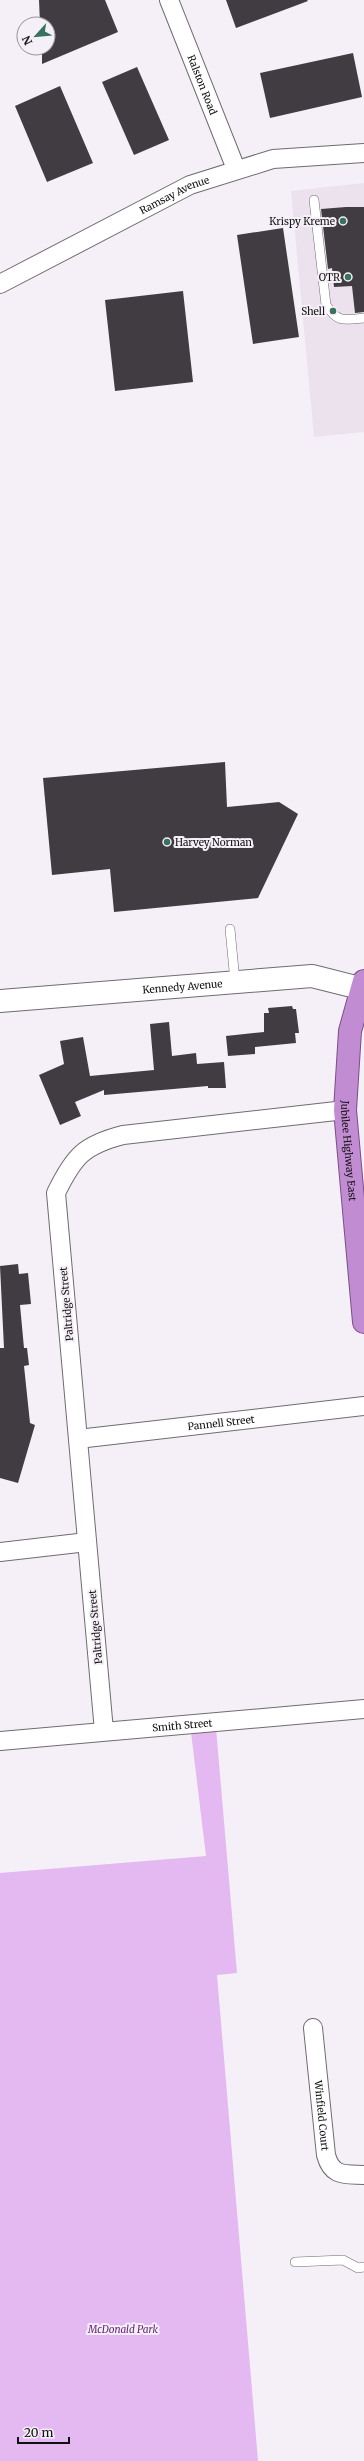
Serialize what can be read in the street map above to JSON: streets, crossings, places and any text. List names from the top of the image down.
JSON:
{
  "streets": {
    "highway": ["Jubilee Highway East"],
    "street": [
      "Ralston Road",
      "Ramsay Avenue",
      "Kennedy Avenue",
      "Paltridge Street",
      "Pannell Street",
      "Smith Street",
      "Winfield Court"
    ]
  },
  "crossings": [
    ["Ralston Road", "Ramsay Avenue"],
    ["Kennedy Avenue", "Jubilee Highway East"],
    ["Jubilee Highway East", "Paltridge Street"],
    ["Paltridge Street", "Pannell Street"],
    ["Paltridge Street", "Smith Street"]
  ],
  "parks": ["McDonald Park"],
  "places": [
    "Krispy Kreme",
    "OTR",
    "Shell",
    "Harvey Norman"
  ],
  "scale_bar": "20 m",
  "north": "bottom left"
}
